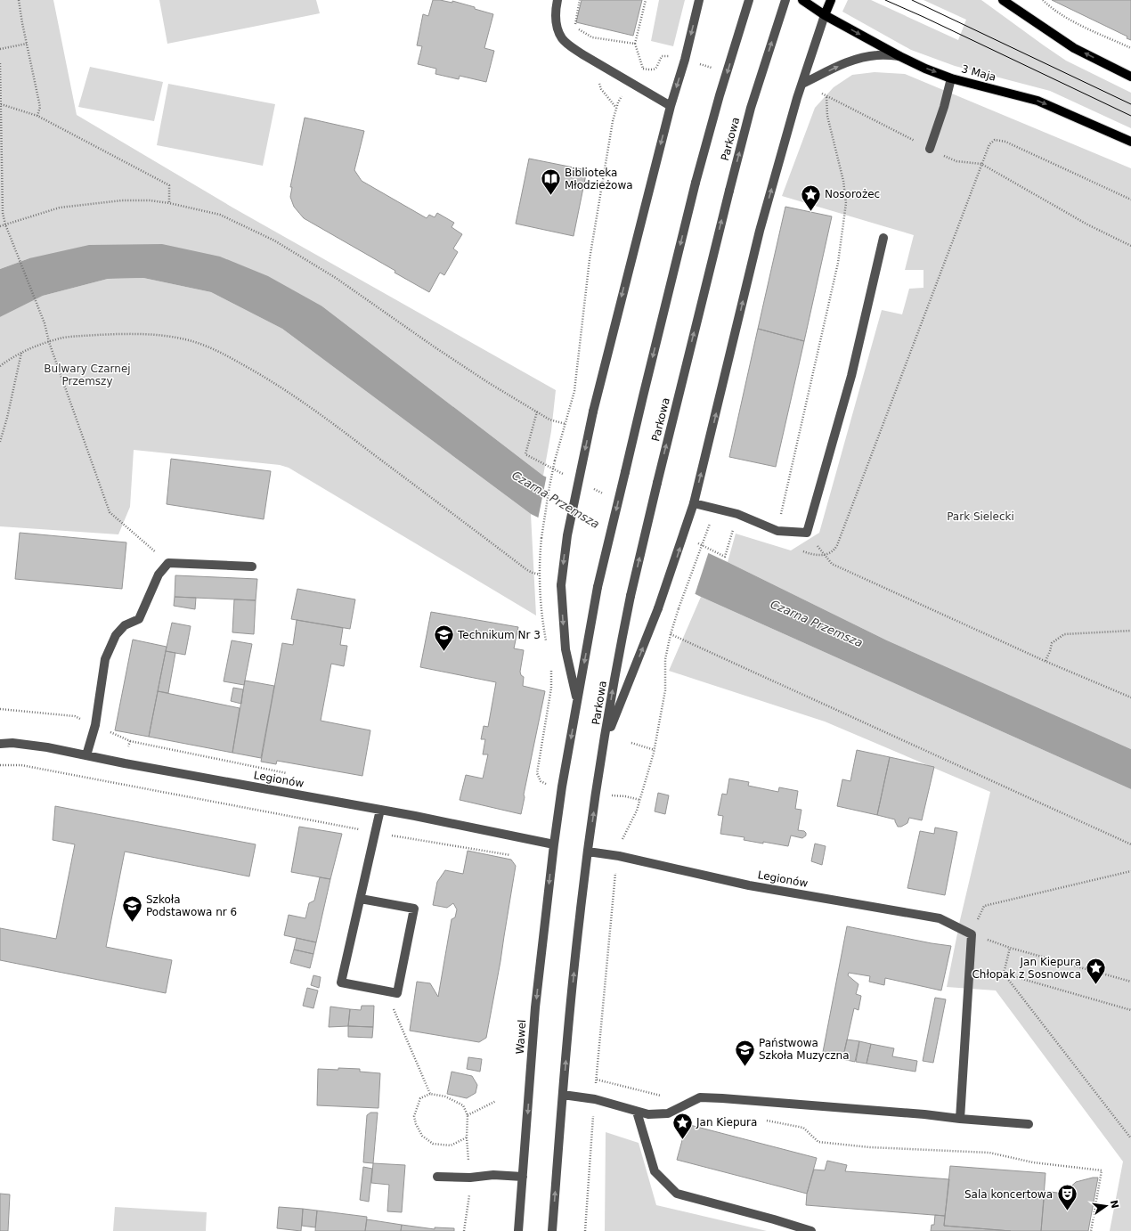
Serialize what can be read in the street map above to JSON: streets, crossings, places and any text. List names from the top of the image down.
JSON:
{
  "streets": {
    "main road": ["3 Maja"],
    "street": ["Parkowa", "Legionów", "Wawel"]
  },
  "crossings": [
    ["Parkowa", "Legionów"],
    ["Parkowa", "Wawel"],
    ["Legionów", "Wawel"]
  ],
  "water": ["Czarna Przemsza"],
  "parks": ["Bulwary Czarnej Przemszy", "Park Sielecki"],
  "places": {
    "library": ["Biblioteka Młodzieżowa"],
    "place": ["Nosorożec", "Jan Kiepura Chłopak z Sosnowca", "Jan Kiepura"],
    "school or university": ["Technikum Nr 3", "Szkoła Podstawowa nr 6", "Państwowa Szkoła Muzyczna"],
    "theatre": ["Sala koncertowa"]
  },
  "north": "right"
}
